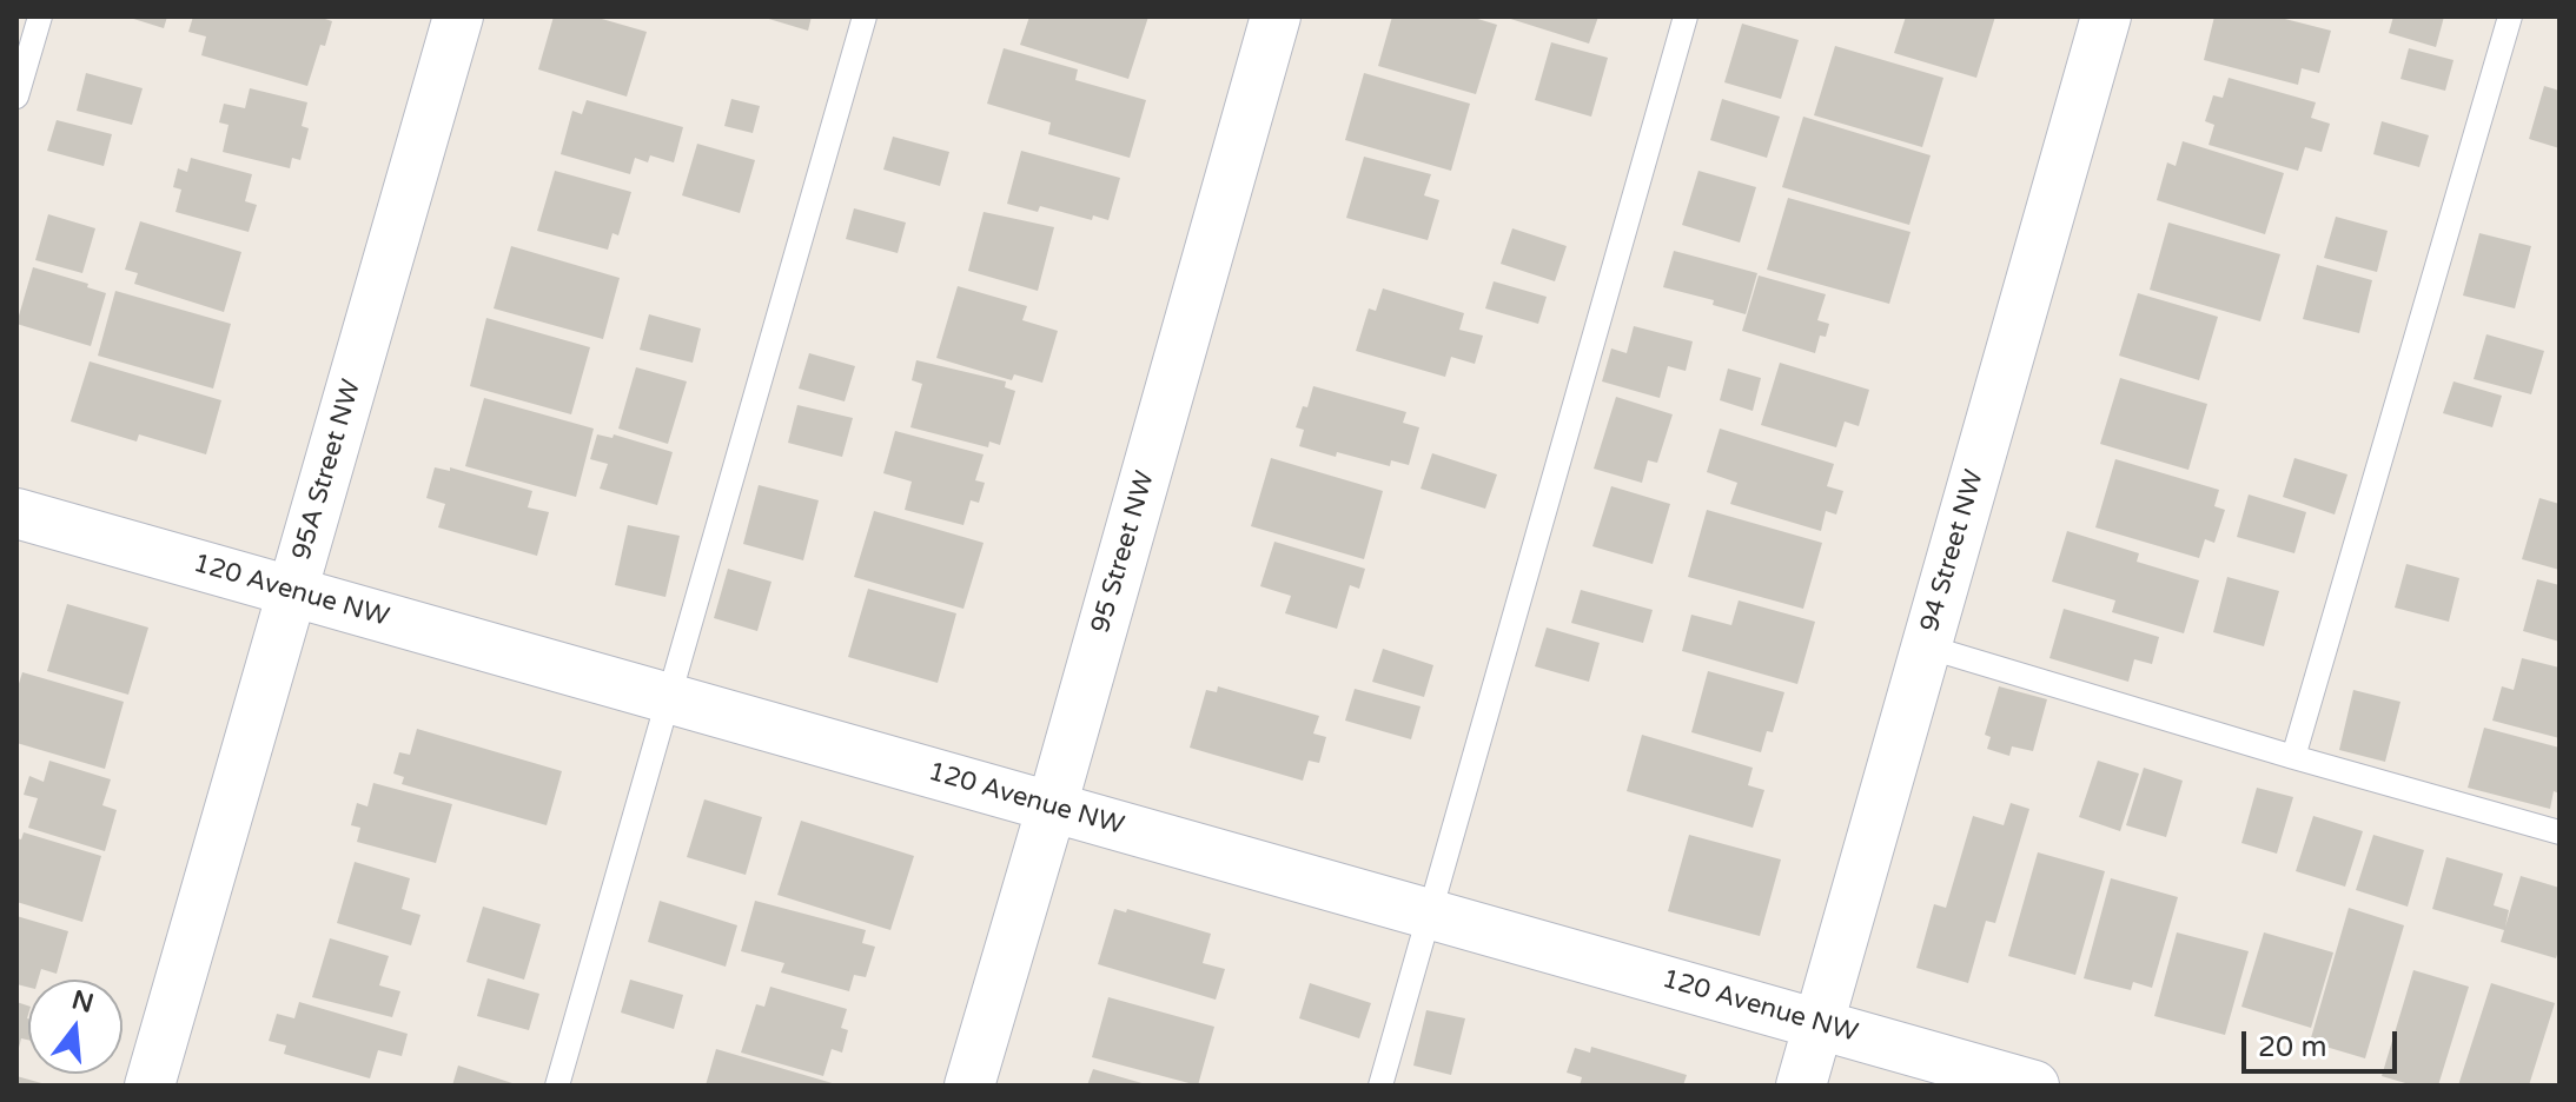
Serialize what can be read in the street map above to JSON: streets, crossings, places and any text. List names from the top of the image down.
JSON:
{
  "streets": {
    "street": [
      "95A Street NW",
      "94 Street NW",
      "95 Street NW",
      "120 Avenue NW"
    ]
  },
  "crossings": [
    ["95A Street NW", "120 Avenue NW"],
    ["94 Street NW", "120 Avenue NW"],
    ["95 Street NW", "120 Avenue NW"]
  ],
  "scale_bar": "20 m",
  "north": "top"
}
